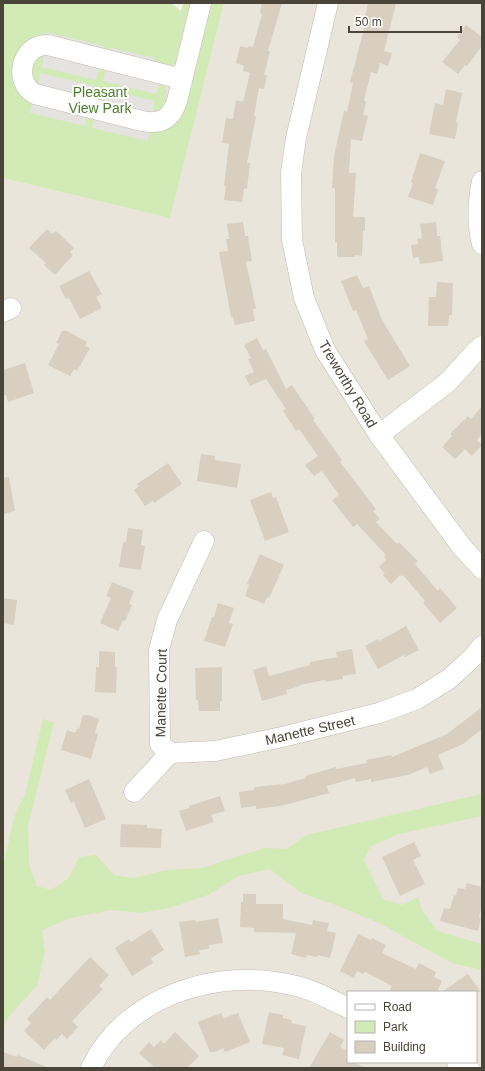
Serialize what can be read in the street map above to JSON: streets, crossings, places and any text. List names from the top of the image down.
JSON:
{
  "streets": {
    "street": ["Treworthy Road", "Manette Court", "Manette Street"]
  },
  "crossings": [
    ["Manette Court", "Manette Street"]
  ],
  "parks": ["Pleasant View Park"],
  "legend": ["Road", "Park", "Building"],
  "scale_bar": "50 m"
}
